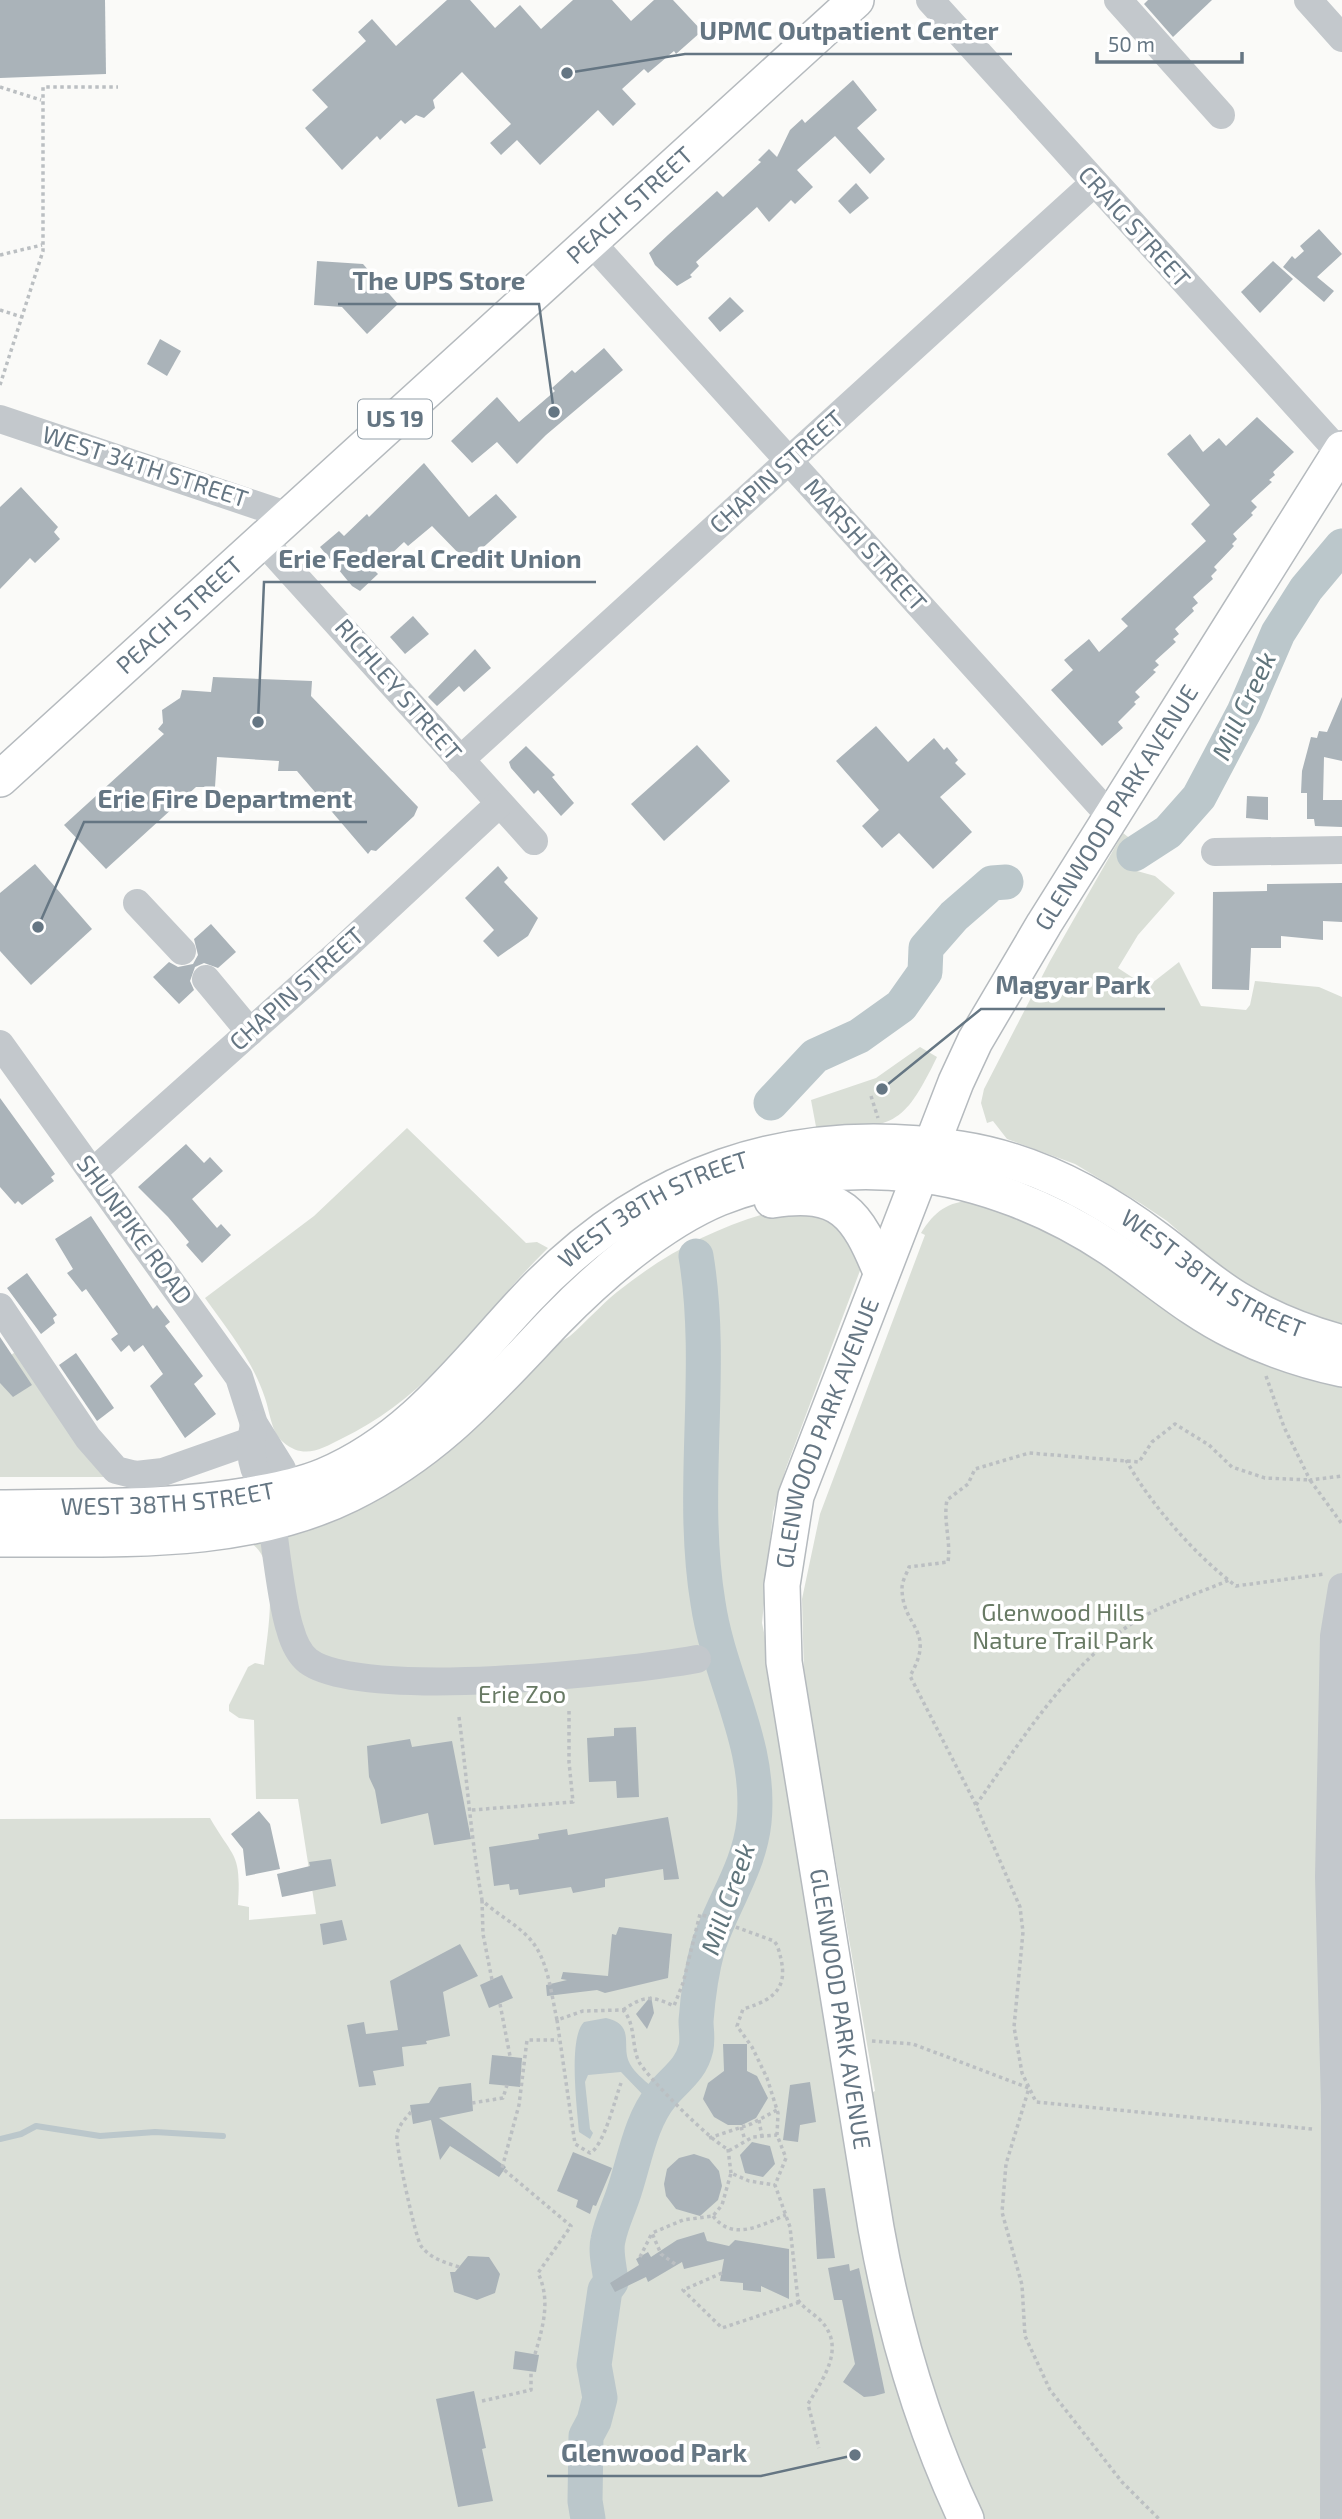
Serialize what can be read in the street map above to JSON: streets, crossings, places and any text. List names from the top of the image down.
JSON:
{
  "streets": {
    "main road": [
      "PEACH STREET",
      "US 19",
      "GLENWOOD PARK AVENUE",
      "WEST 38TH STREET"
    ],
    "street": [
      "CRAIG STREET",
      "WEST 34TH STREET",
      "CHAPIN STREET",
      "MARSH STREET",
      "RICHLEY STREET",
      "SHUNPIKE ROAD"
    ]
  },
  "crossings": [
    ["PEACH STREET", "WEST 34TH STREET"],
    ["PEACH STREET", "MARSH STREET"],
    ["PEACH STREET", "RICHLEY STREET"],
    ["CRAIG STREET", "CHAPIN STREET"],
    ["CRAIG STREET", "GLENWOOD PARK AVENUE"],
    ["CHAPIN STREET", "MARSH STREET"],
    ["CHAPIN STREET", "RICHLEY STREET"],
    ["CHAPIN STREET", "SHUNPIKE ROAD"],
    ["MARSH STREET", "GLENWOOD PARK AVENUE"],
    ["GLENWOOD PARK AVENUE", "WEST 38TH STREET"],
    ["WEST 38TH STREET", "SHUNPIKE ROAD"]
  ],
  "water": ["Mill Creek"],
  "parks": ["Glenwood Hills Nature Trail Park", "Erie Zoo"],
  "places": [
    "UPMC Outpatient Center",
    "The UPS Store",
    "Erie Federal Credit Union",
    "Erie Fire Department",
    "Magyar Park",
    "Glenwood Park"
  ],
  "scale_bar": "50 m"
}
